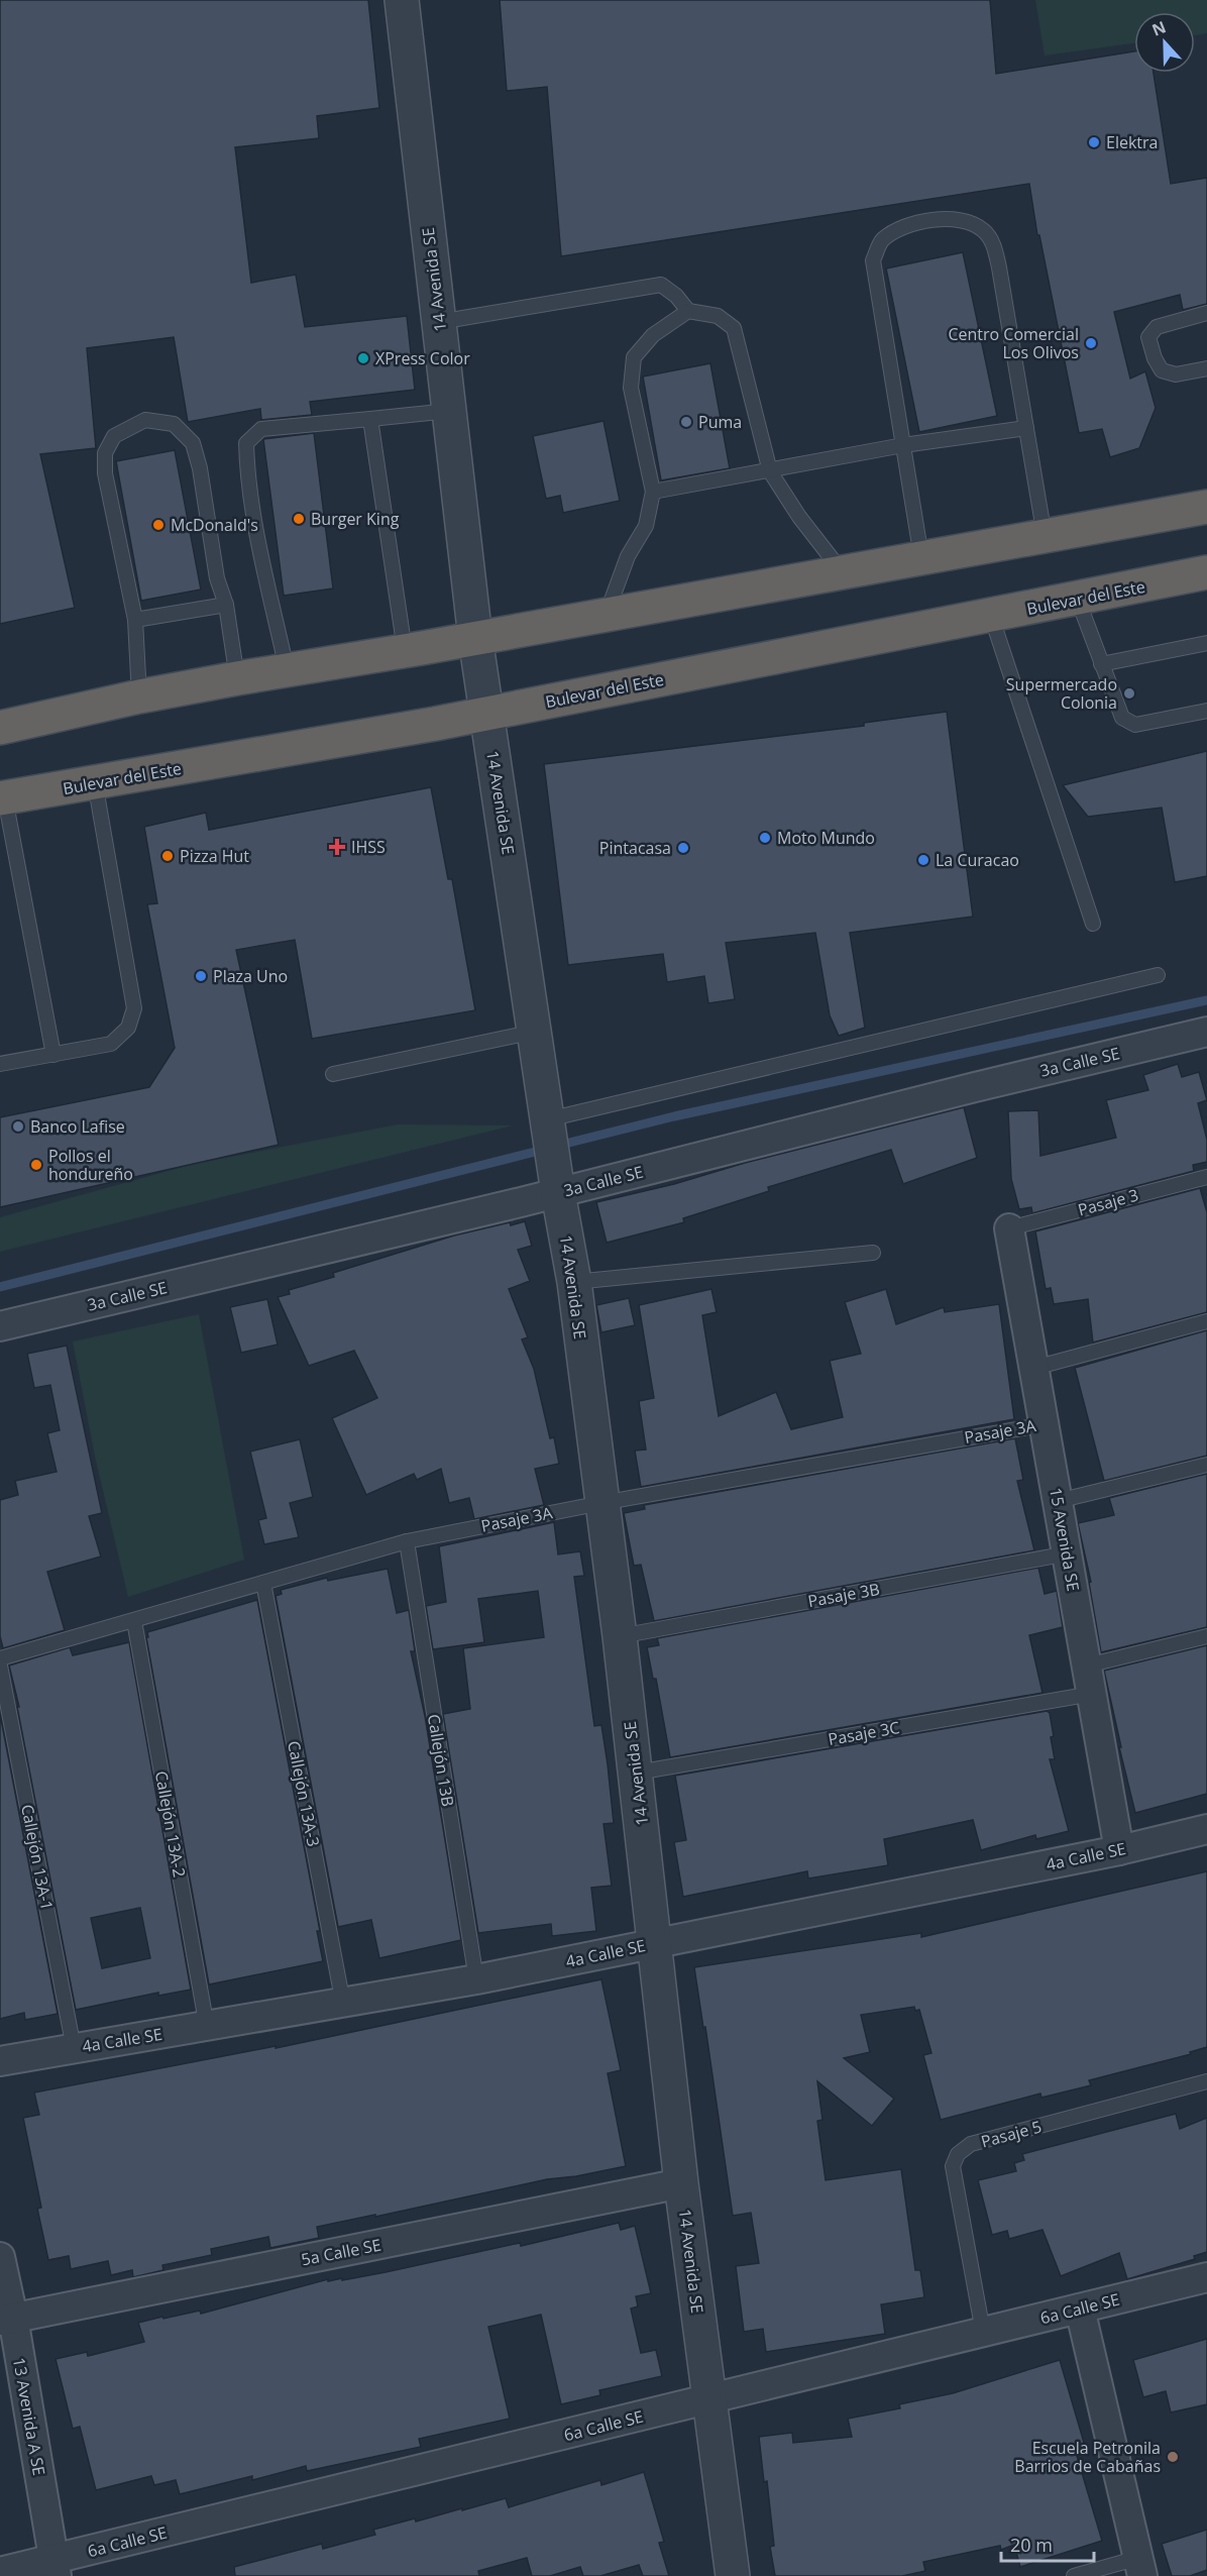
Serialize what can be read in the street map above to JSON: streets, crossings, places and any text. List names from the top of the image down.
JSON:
{
  "streets": {
    "highway": ["Bulevar del Este"],
    "street": [
      "14 Avenida SE",
      "3a Calle SE",
      "15 Avenida SE",
      "4a Calle SE",
      "5a Calle SE",
      "6a Calle SE",
      "13 Avenida A SE"
    ],
    "lane": [
      "Pasaje 3",
      "Pasaje 3A",
      "Pasaje 3B",
      "Pasaje 3C",
      "Callejón 13B",
      "Callejón 13A-3",
      "Callejón 13A-2",
      "Callejón 13A-1",
      "Pasaje 5"
    ]
  },
  "crossings": [
    ["14 Avenida SE", "Bulevar del Este"],
    ["14 Avenida SE", "3a Calle SE"],
    ["14 Avenida SE", "Pasaje 3A"],
    ["14 Avenida SE", "Pasaje 3B"],
    ["14 Avenida SE", "Pasaje 3C"],
    ["14 Avenida SE", "4a Calle SE"],
    ["14 Avenida SE", "5a Calle SE"],
    ["14 Avenida SE", "6a Calle SE"],
    ["Pasaje 3", "15 Avenida SE"],
    ["Pasaje 3A", "15 Avenida SE"],
    ["Pasaje 3A", "Callejón 13B"],
    ["Pasaje 3A", "Callejón 13A-3"],
    ["Pasaje 3A", "Callejón 13A-2"],
    ["15 Avenida SE", "Pasaje 3B"],
    ["15 Avenida SE", "Pasaje 3C"],
    ["15 Avenida SE", "4a Calle SE"],
    ["Callejón 13B", "4a Calle SE"],
    ["Callejón 13A-3", "4a Calle SE"],
    ["Callejón 13A-2", "4a Calle SE"],
    ["4a Calle SE", "Callejón 13A-1"],
    ["Pasaje 5", "6a Calle SE"],
    ["5a Calle SE", "13 Avenida A SE"],
    ["6a Calle SE", "13 Avenida A SE"]
  ],
  "places": {
    "other": [
      "Elektra",
      "Centro Comercial Los Olivos",
      "XPress Color",
      "Puma",
      "Burger King",
      "McDonald's",
      "Supermercado Colonia",
      "Moto Mundo",
      "Pintacasa",
      "Pizza Hut",
      "La Curacao",
      "Plaza Uno",
      "Banco Lafise",
      "Pollos el hondureño",
      "Escuela Petronila Barrios de Cabañas"
    ],
    "health": ["IHSS"]
  },
  "scale_bar": "20 m",
  "north": "top"
}
